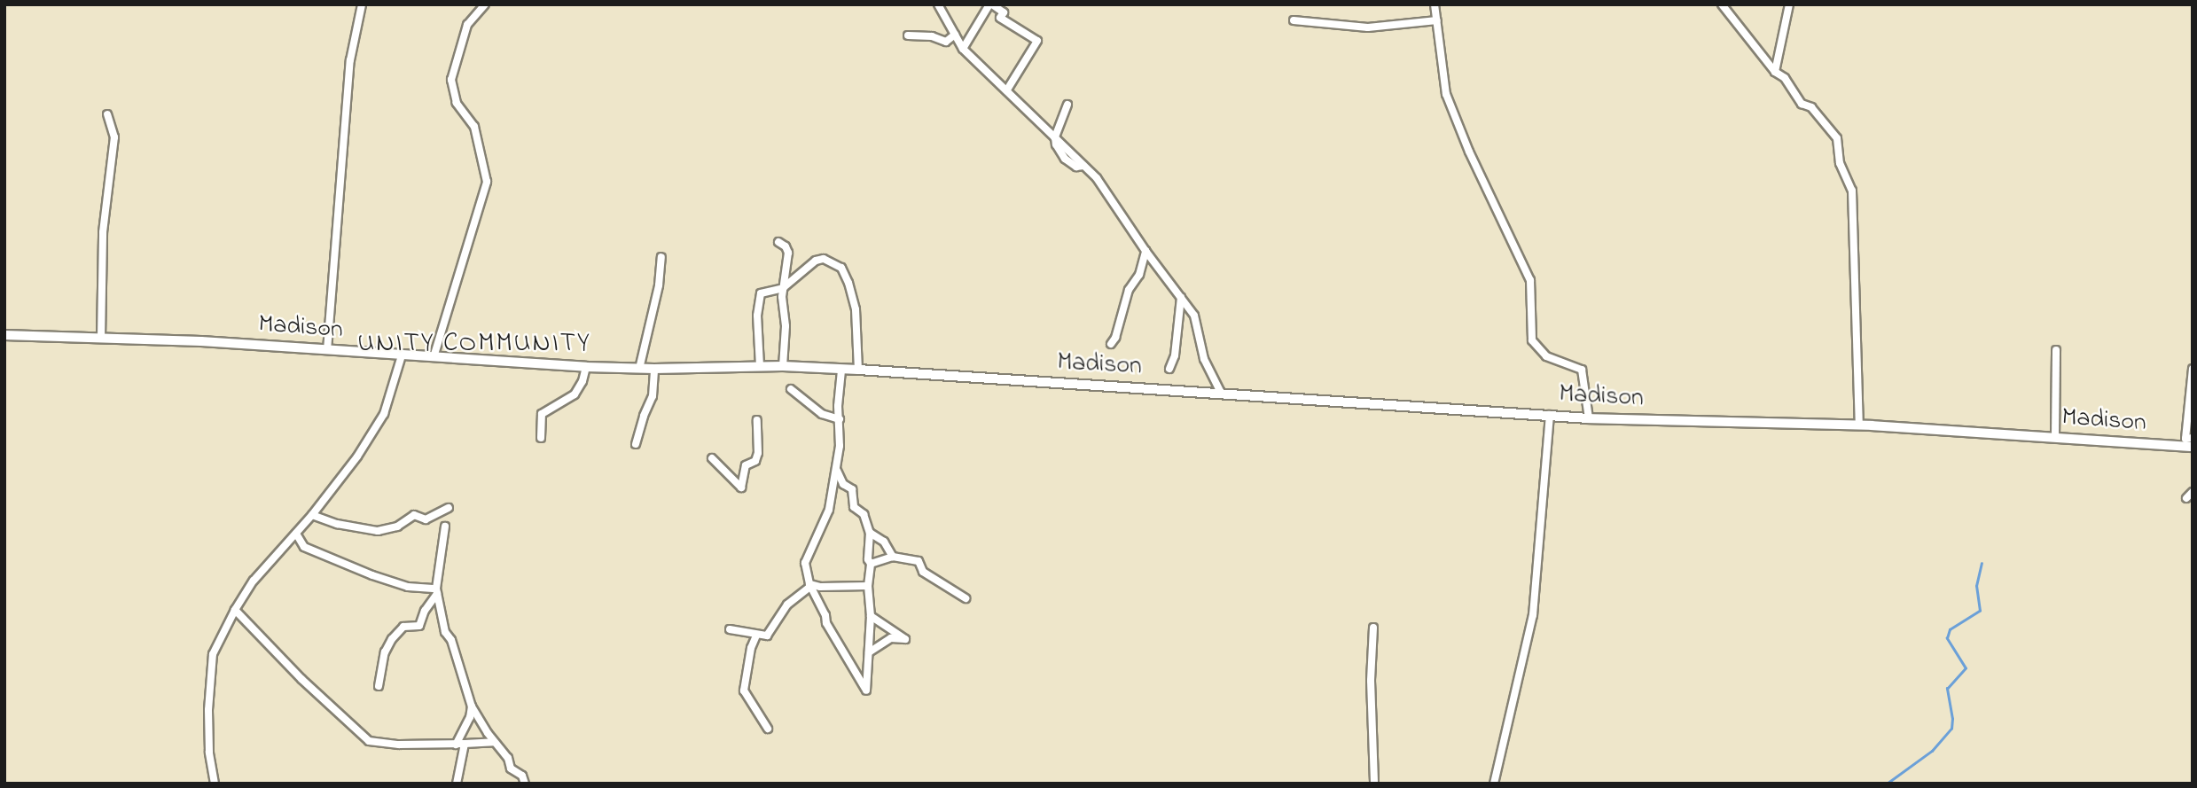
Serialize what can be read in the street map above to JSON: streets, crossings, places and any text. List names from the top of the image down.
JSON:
{
  "streets": {
    "street": ["Madison"]
  },
  "districts": ["UNITY COMMUNITY"]
}
